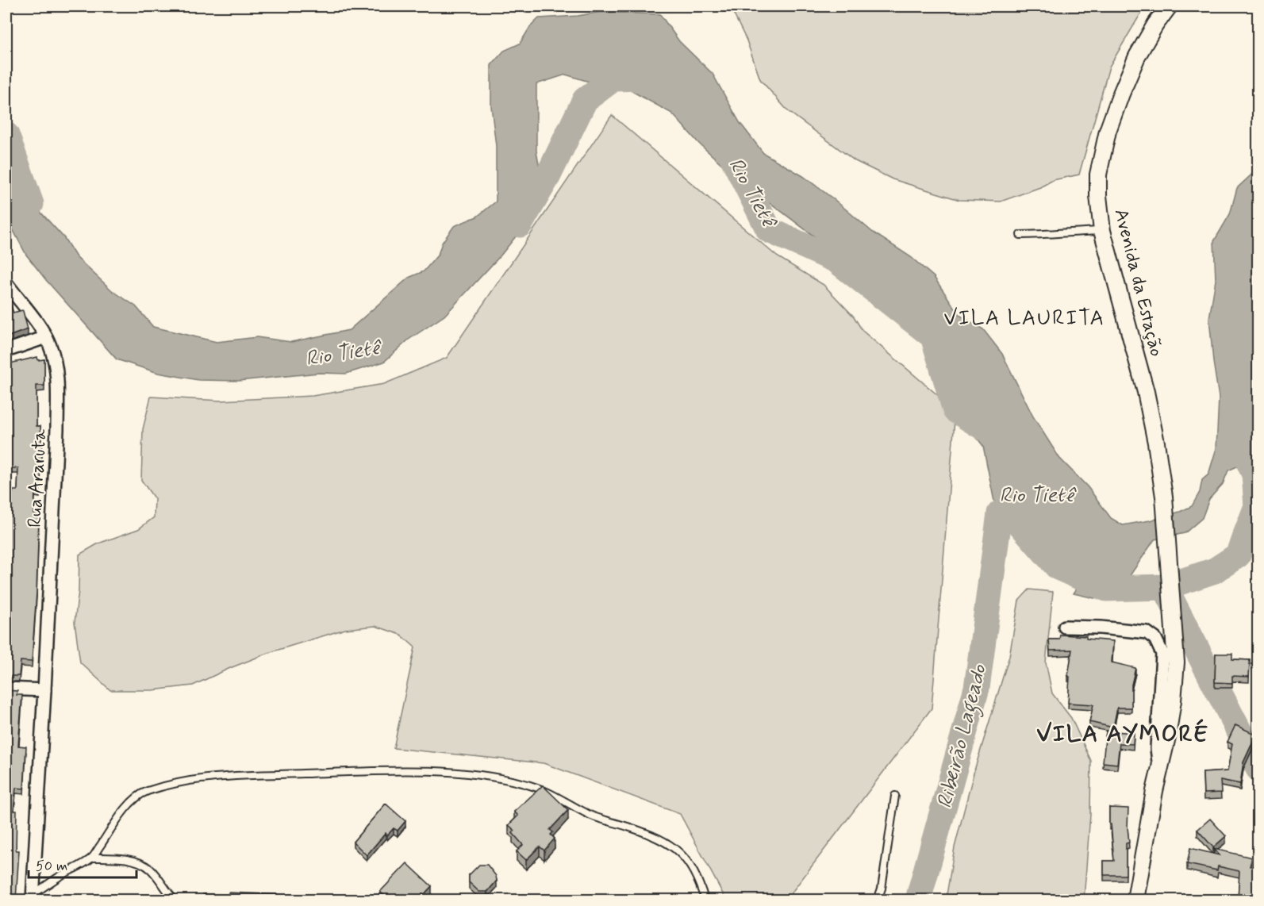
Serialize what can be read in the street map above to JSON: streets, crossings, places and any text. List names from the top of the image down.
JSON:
{
  "streets": {
    "street": ["Avenida da Estação", "Rua Araruta"]
  },
  "districts": ["VILA LAURITA", "VILA AYMORÉ"],
  "water": ["Rio Tietê", "Ribeirão Lageado"],
  "scale_bar": "50 m"
}
